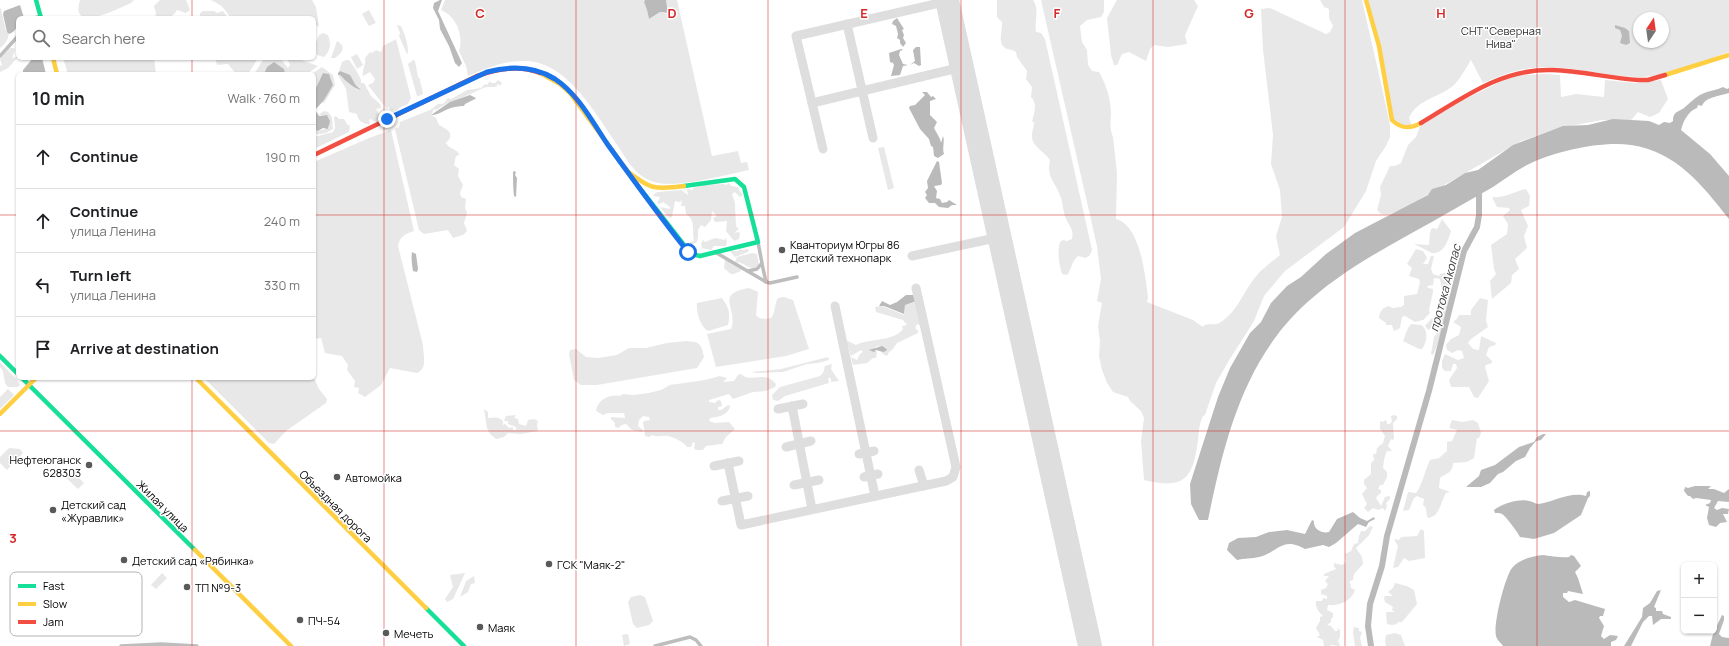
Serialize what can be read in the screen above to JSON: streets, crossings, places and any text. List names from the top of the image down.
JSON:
{
  "streets": {
    "street": ["Жилая улица", "Объездная дорога"]
  },
  "water": ["протока Акопас"],
  "parks": ["СНТ \"Северная Нива\""],
  "places": [
    "Кванториум Югры 86 Детский технопарк",
    "Нефтеюганск 628303",
    "Автомойка",
    "Детский сад «Журавлик»",
    "Детский сад «Рябинка»",
    "ГСК \"Маяк-2\"",
    "ТП №9-3",
    "ПЧ-54",
    "Маяк",
    "Мечеть"
  ],
  "legend": ["Fast", "Slow", "Jam"],
  "north": "top",
  "page": {
    "search": "Search here",
    "heading": ["10 min", "Walk · 760 m"],
    "list": [
      ["Continue", "190 m"],
      ["Continue", "улица Ленина", "240 m"],
      ["Turn left", "улица Ленина", "330 m"],
      "Arrive at destination"
    ],
    "map_buttons": ["+", "−"]
  },
  "grid": {
    "columns": [
      "C",
      "D",
      "E",
      "F",
      "G",
      "H"
    ],
    "rows": ["3"]
  }
}
